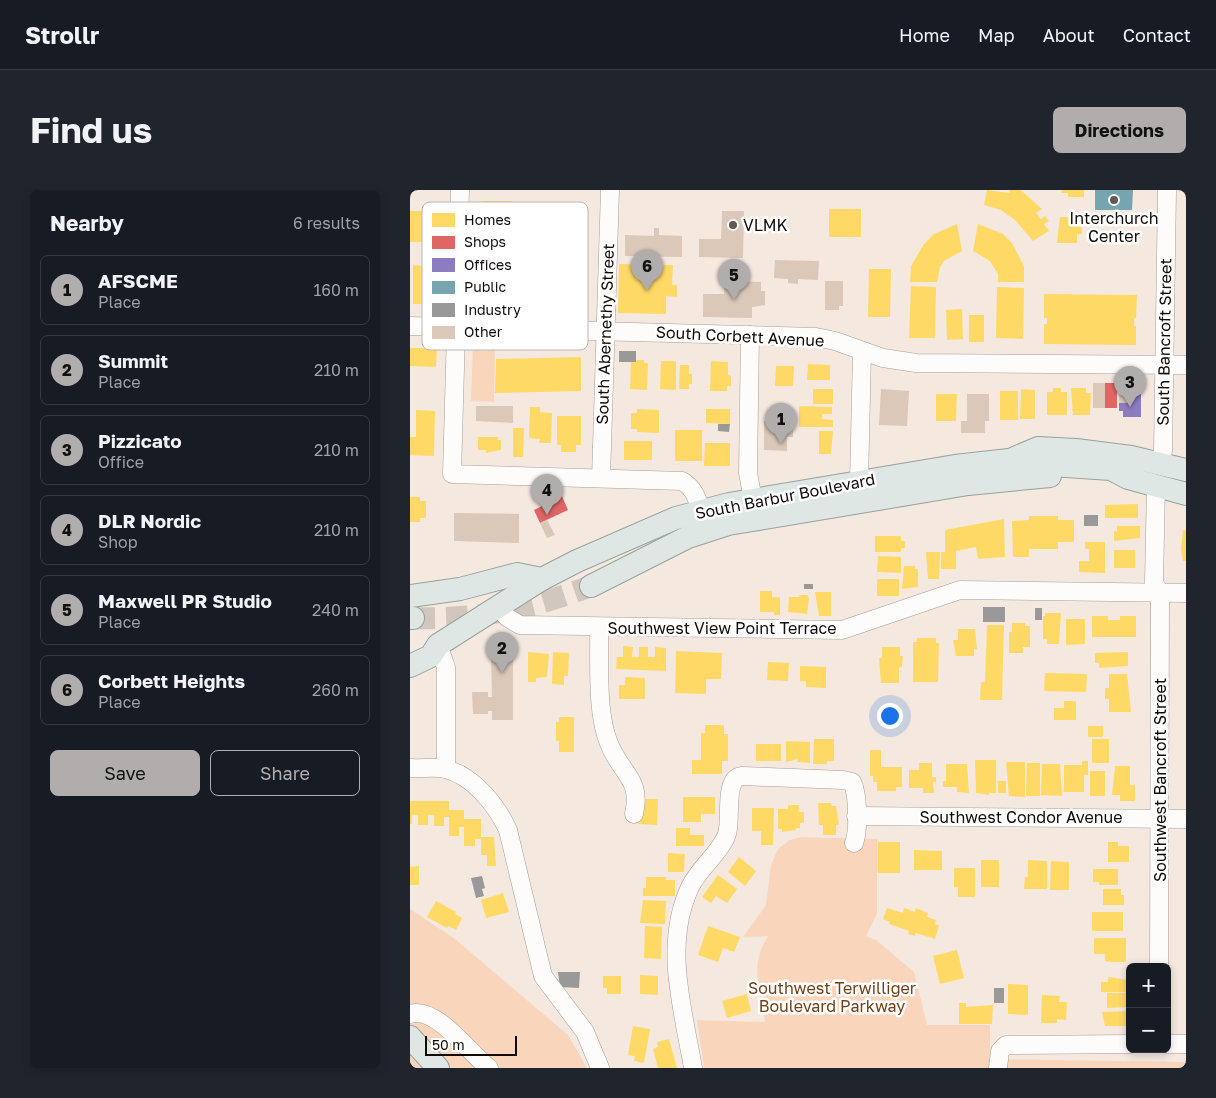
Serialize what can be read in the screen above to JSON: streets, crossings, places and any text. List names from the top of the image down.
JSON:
{
  "streets": {
    "main road": ["South Barbur Boulevard"],
    "street": [
      "South Abernethy Street",
      "South Corbett Avenue",
      "South Bancroft Street",
      "Southwest View Point Terrace",
      "Southwest Bancroft Street",
      "Southwest Condor Avenue"
    ]
  },
  "crossings": [
    ["South Abernethy Street", "South Corbett Avenue"],
    ["South Corbett Avenue", "South Bancroft Street"],
    ["South Bancroft Street", "South Barbur Boulevard"],
    ["South Barbur Boulevard", "Southwest View Point Terrace"],
    ["Southwest View Point Terrace", "Southwest Bancroft Street"],
    ["Southwest Bancroft Street", "Southwest Condor Avenue"]
  ],
  "parks": ["Southwest Terwilliger Boulevard Parkway"],
  "places": ["Interchurch Center", "VLMK"],
  "legend": [
    "Homes",
    "Shops",
    "Offices",
    "Public",
    "Industry",
    "Other"
  ],
  "scale_bar": "50 m",
  "page": {
    "header": "Strollr",
    "nav": [
      "Home",
      "Map",
      "About",
      "Contact"
    ],
    "buttons": [
      "Directions",
      ["Save", "Share"]
    ],
    "title": "Find us",
    "heading": ["Nearby", "6 results"],
    "pins": [
      "6",
      "5",
      "3",
      "1",
      "4",
      "2"
    ],
    "list": [
      {
        "mark": "1",
        "name": "AFSCME",
        "note": "Place",
        "value": "160 m"
      },
      {
        "mark": "2",
        "name": "Summit",
        "note": "Place",
        "value": "210 m"
      },
      {
        "mark": "3",
        "name": "Pizzicato",
        "note": "Office",
        "value": "210 m"
      },
      {
        "mark": "4",
        "name": "DLR Nordic",
        "note": "Shop",
        "value": "210 m"
      },
      {
        "mark": "5",
        "name": "Maxwell PR Studio",
        "note": "Place",
        "value": "240 m"
      },
      {
        "mark": "6",
        "name": "Corbett Heights",
        "note": "Place",
        "value": "260 m"
      }
    ],
    "map_buttons": ["+", "−"],
    "scale": "50 m"
  }
}
